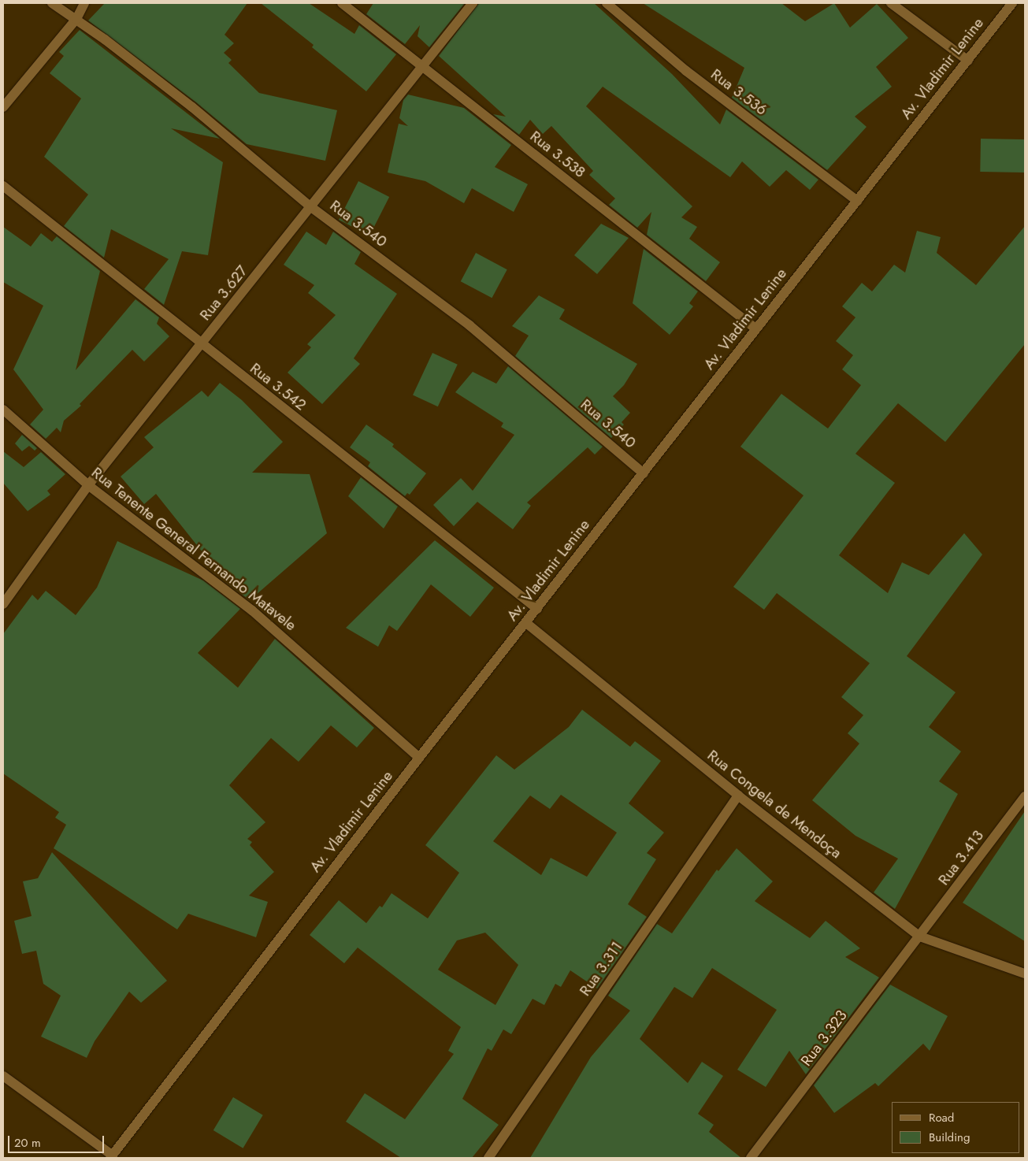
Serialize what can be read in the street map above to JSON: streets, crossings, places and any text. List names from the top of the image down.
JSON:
{
  "streets": {
    "street": [
      "Av. Vladimir Lenine",
      "Rua 3.536",
      "Rua 3.538",
      "Rua 3.540",
      "Rua 3.627",
      "Rua 3.542",
      "Rua Tenente General Fernando Matavele",
      "Rua Congela de Mendoça",
      "Rua 3.413",
      "Rua 3.311",
      "Rua 3.323"
    ]
  },
  "crossings": [
    ["Av. Vladimir Lenine", "Rua 3.536"],
    ["Av. Vladimir Lenine", "Rua 3.538"],
    ["Av. Vladimir Lenine", "Rua 3.540"],
    ["Av. Vladimir Lenine", "Rua 3.542"],
    ["Av. Vladimir Lenine", "Rua Tenente General Fernando Matavele"],
    ["Av. Vladimir Lenine", "Rua Congela de Mendoça"],
    ["Rua 3.538", "Rua 3.627"],
    ["Rua 3.540", "Rua 3.627"],
    ["Rua 3.627", "Rua 3.542"],
    ["Rua 3.627", "Rua Tenente General Fernando Matavele"],
    ["Rua Congela de Mendoça", "Rua 3.413"],
    ["Rua Congela de Mendoça", "Rua 3.311"],
    ["Rua Congela de Mendoça", "Rua 3.323"],
    ["Rua 3.413", "Rua 3.323"]
  ],
  "legend": ["Road", "Building"],
  "scale_bar": "20 m"
}
